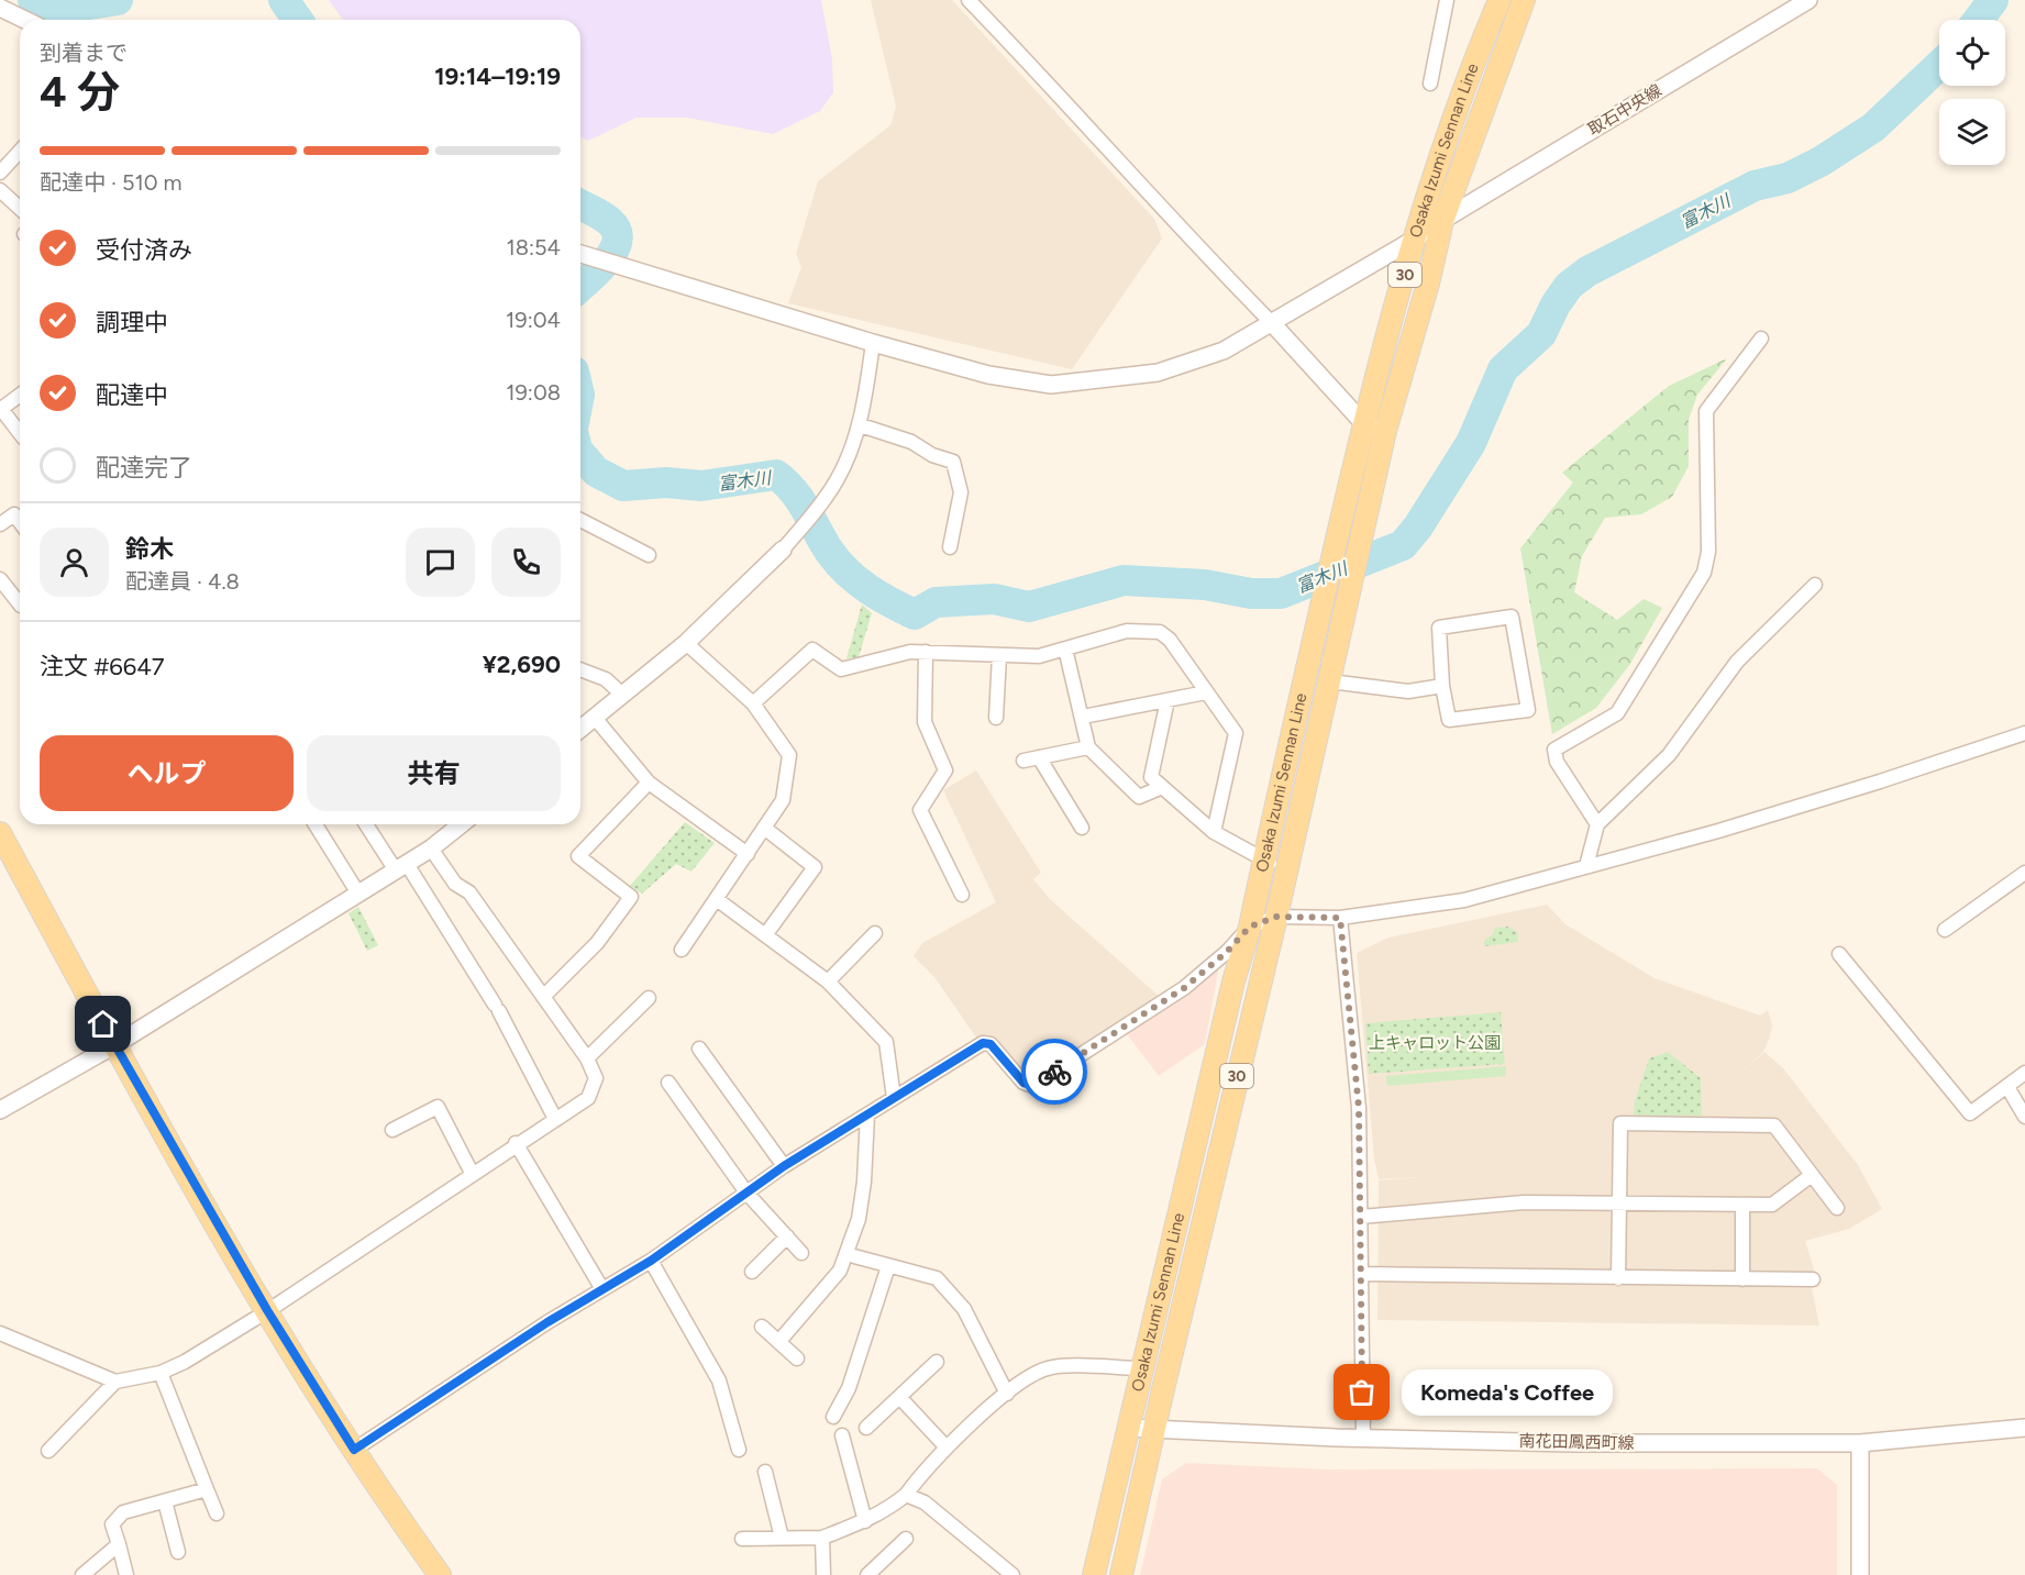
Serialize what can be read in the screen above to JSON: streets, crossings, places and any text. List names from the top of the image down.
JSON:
{
  "streets": {
    "main road": ["Osaka Izumi Sennan Line", "30"],
    "street": ["取石中央線", "南花田鳳西町線"]
  },
  "crossings": [
    ["取石中央線", "Osaka Izumi Sennan Line"],
    ["Osaka Izumi Sennan Line", "南花田鳳西町線"]
  ],
  "water": ["富木川"],
  "parks": ["上キャロット公園"],
  "places": ["Komeda's Coffee"],
  "page": {
    "heading": ["4 分", "到着まで", "19:14–19:19"],
    "panel": [
      "鈴木",
      "配達員 · 4.8",
      "注文 #6647",
      "¥2,690"
    ],
    "bar": "配達中 · 510 m",
    "list": [
      ["受付済み", "18:54"],
      ["調理中", "19:04"],
      ["配達中", "19:08"],
      "配達完了"
    ],
    "buttons": ["ヘルプ", "共有"],
    "bubble": "Komeda's Coffee"
  }
}
